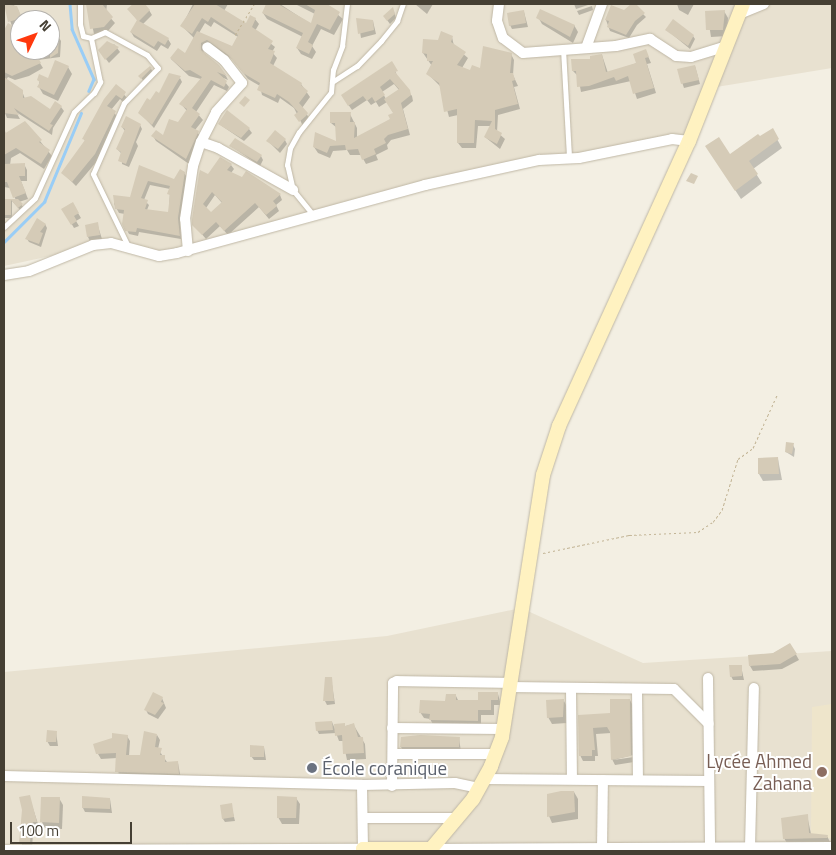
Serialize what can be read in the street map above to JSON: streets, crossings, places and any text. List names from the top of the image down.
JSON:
{
  "places": ["École coranique", "Lycée Ahmed Zahana"],
  "scale_bar": "100 m",
  "north": "top right"
}
